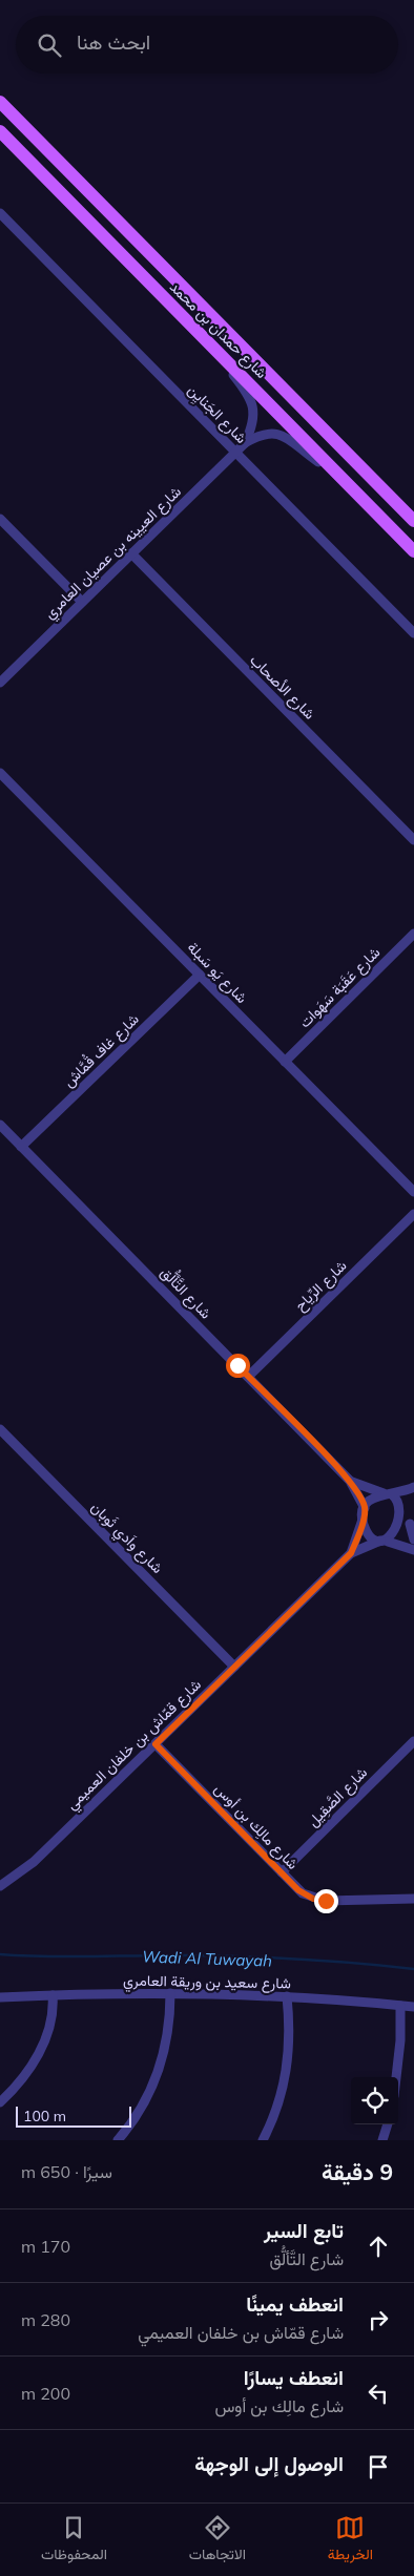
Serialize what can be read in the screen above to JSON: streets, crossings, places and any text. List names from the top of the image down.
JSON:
{
  "streets": {
    "main road": ["شارع حمدان بن محمد"],
    "street": [
      "شارع الجَنايِن",
      "شارع العيينه بن عصيان العامري",
      "شارع الأصحاب",
      "شارع يَو سَبلة",
      "شارع عَقَبَة سَهَوات",
      "شارع غاف قُمَّاش",
      "شارع الرِّياح",
      "شارع التَّألُّق",
      "شارع واَدي ثَوبان",
      "شارع قمّاش بن خلفان العميمي",
      "شارع الصَّقِيل",
      "شارع مالِك بن أوس",
      "شارع سعيد بن وريقة العامري"
    ]
  },
  "crossings": [
    ["شارع حمدان بن محمد", "شارع العيينه بن عصيان العامري"],
    ["شارع الجَنايِن", "شارع العيينه بن عصيان العامري"],
    ["شارع العيينه بن عصيان العامري", "شارع الأصحاب"],
    ["شارع يَو سَبلة", "شارع عَقَبَة سَهَوات"],
    ["شارع يَو سَبلة", "شارع غاف قُمَّاش"],
    ["شارع غاف قُمَّاش", "شارع التَّألُّق"],
    ["شارع الرِّياح", "شارع التَّألُّق"],
    ["شارع التَّألُّق", "شارع قمّاش بن خلفان العميمي"],
    ["شارع واَدي ثَوبان", "شارع قمّاش بن خلفان العميمي"],
    ["شارع قمّاش بن خلفان العميمي", "شارع مالِك بن أوس"],
    ["شارع الصَّقِيل", "شارع مالِك بن أوس"]
  ],
  "water": ["Wadi Al Tuwayah"],
  "scale_bar": "100 m",
  "page": {
    "search": "ابحث هنا",
    "scale": "100 m",
    "heading": ["9 دقيقة", "سيرًا · 650 m"],
    "list": [
      ["تابع السير", "شارع التَّألُّق", "170 m"],
      ["انعطف يمينًا", "شارع قمّاش بن خلفان العميمي", "280 m"],
      ["انعطف يسارًا", "شارع مالِك بن أوس", "200 m"],
      "الوصول إلى الوجهة"
    ],
    "nav": ["الخريطة", "الاتجاهات", "المحفوظات"]
  }
}
